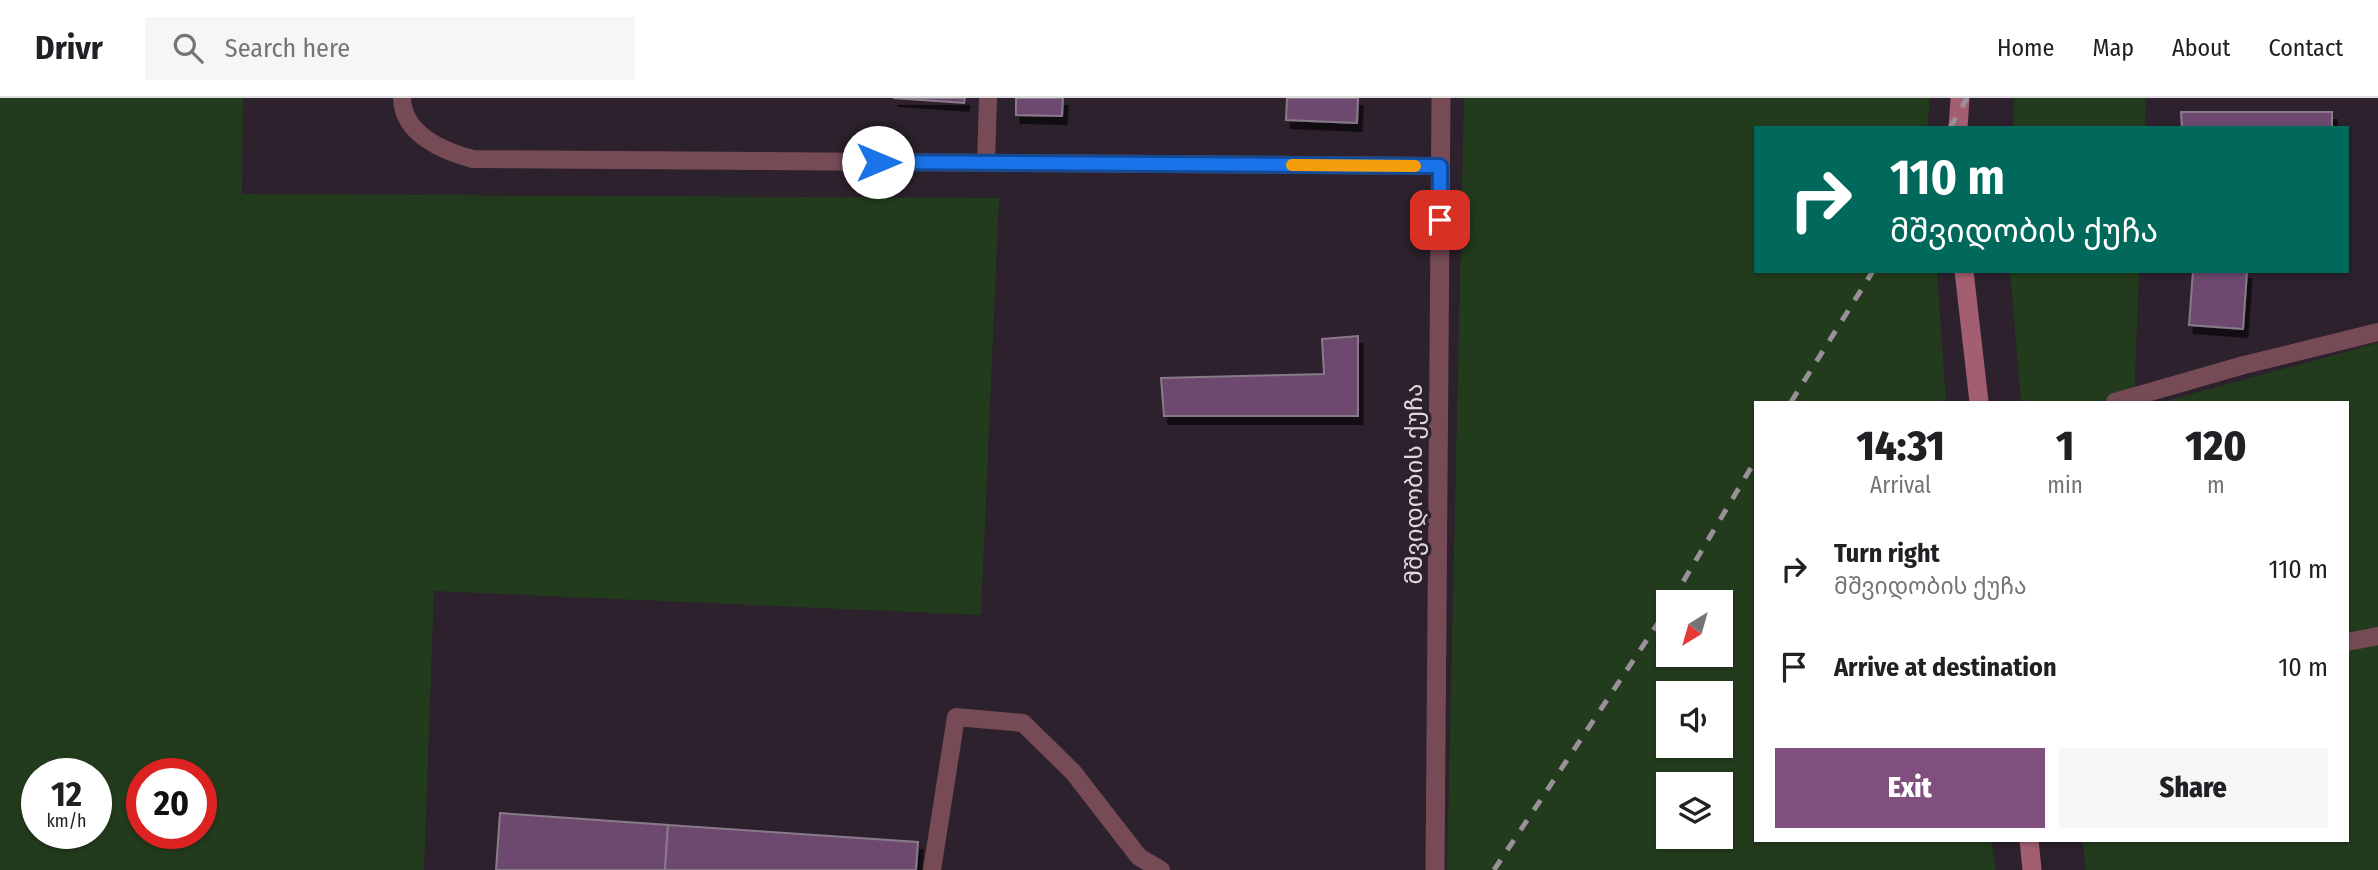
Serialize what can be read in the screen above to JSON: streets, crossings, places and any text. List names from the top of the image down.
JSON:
{
  "streets": {
    "street": ["მშვიდობის ქუჩა"]
  },
  "north": "bottom left",
  "page": {
    "header": "Drivr",
    "search": "Search here",
    "nav": [
      "Home",
      "Map",
      "About",
      "Contact"
    ],
    "turn": ["110 m", "მშვიდობის ქუჩა"],
    "eta": [
      "14:31",
      "Arrival",
      "1",
      "min",
      "120",
      "m"
    ],
    "list": [
      {
        "name": "Turn right",
        "note": "მშვიდობის ქუჩა",
        "value": "110 m"
      },
      {
        "name": "Arrive at destination",
        "value": "10 m"
      }
    ],
    "buttons": ["Exit", "Share"],
    "speed": "12 km/h",
    "limit": "20"
  }
}
